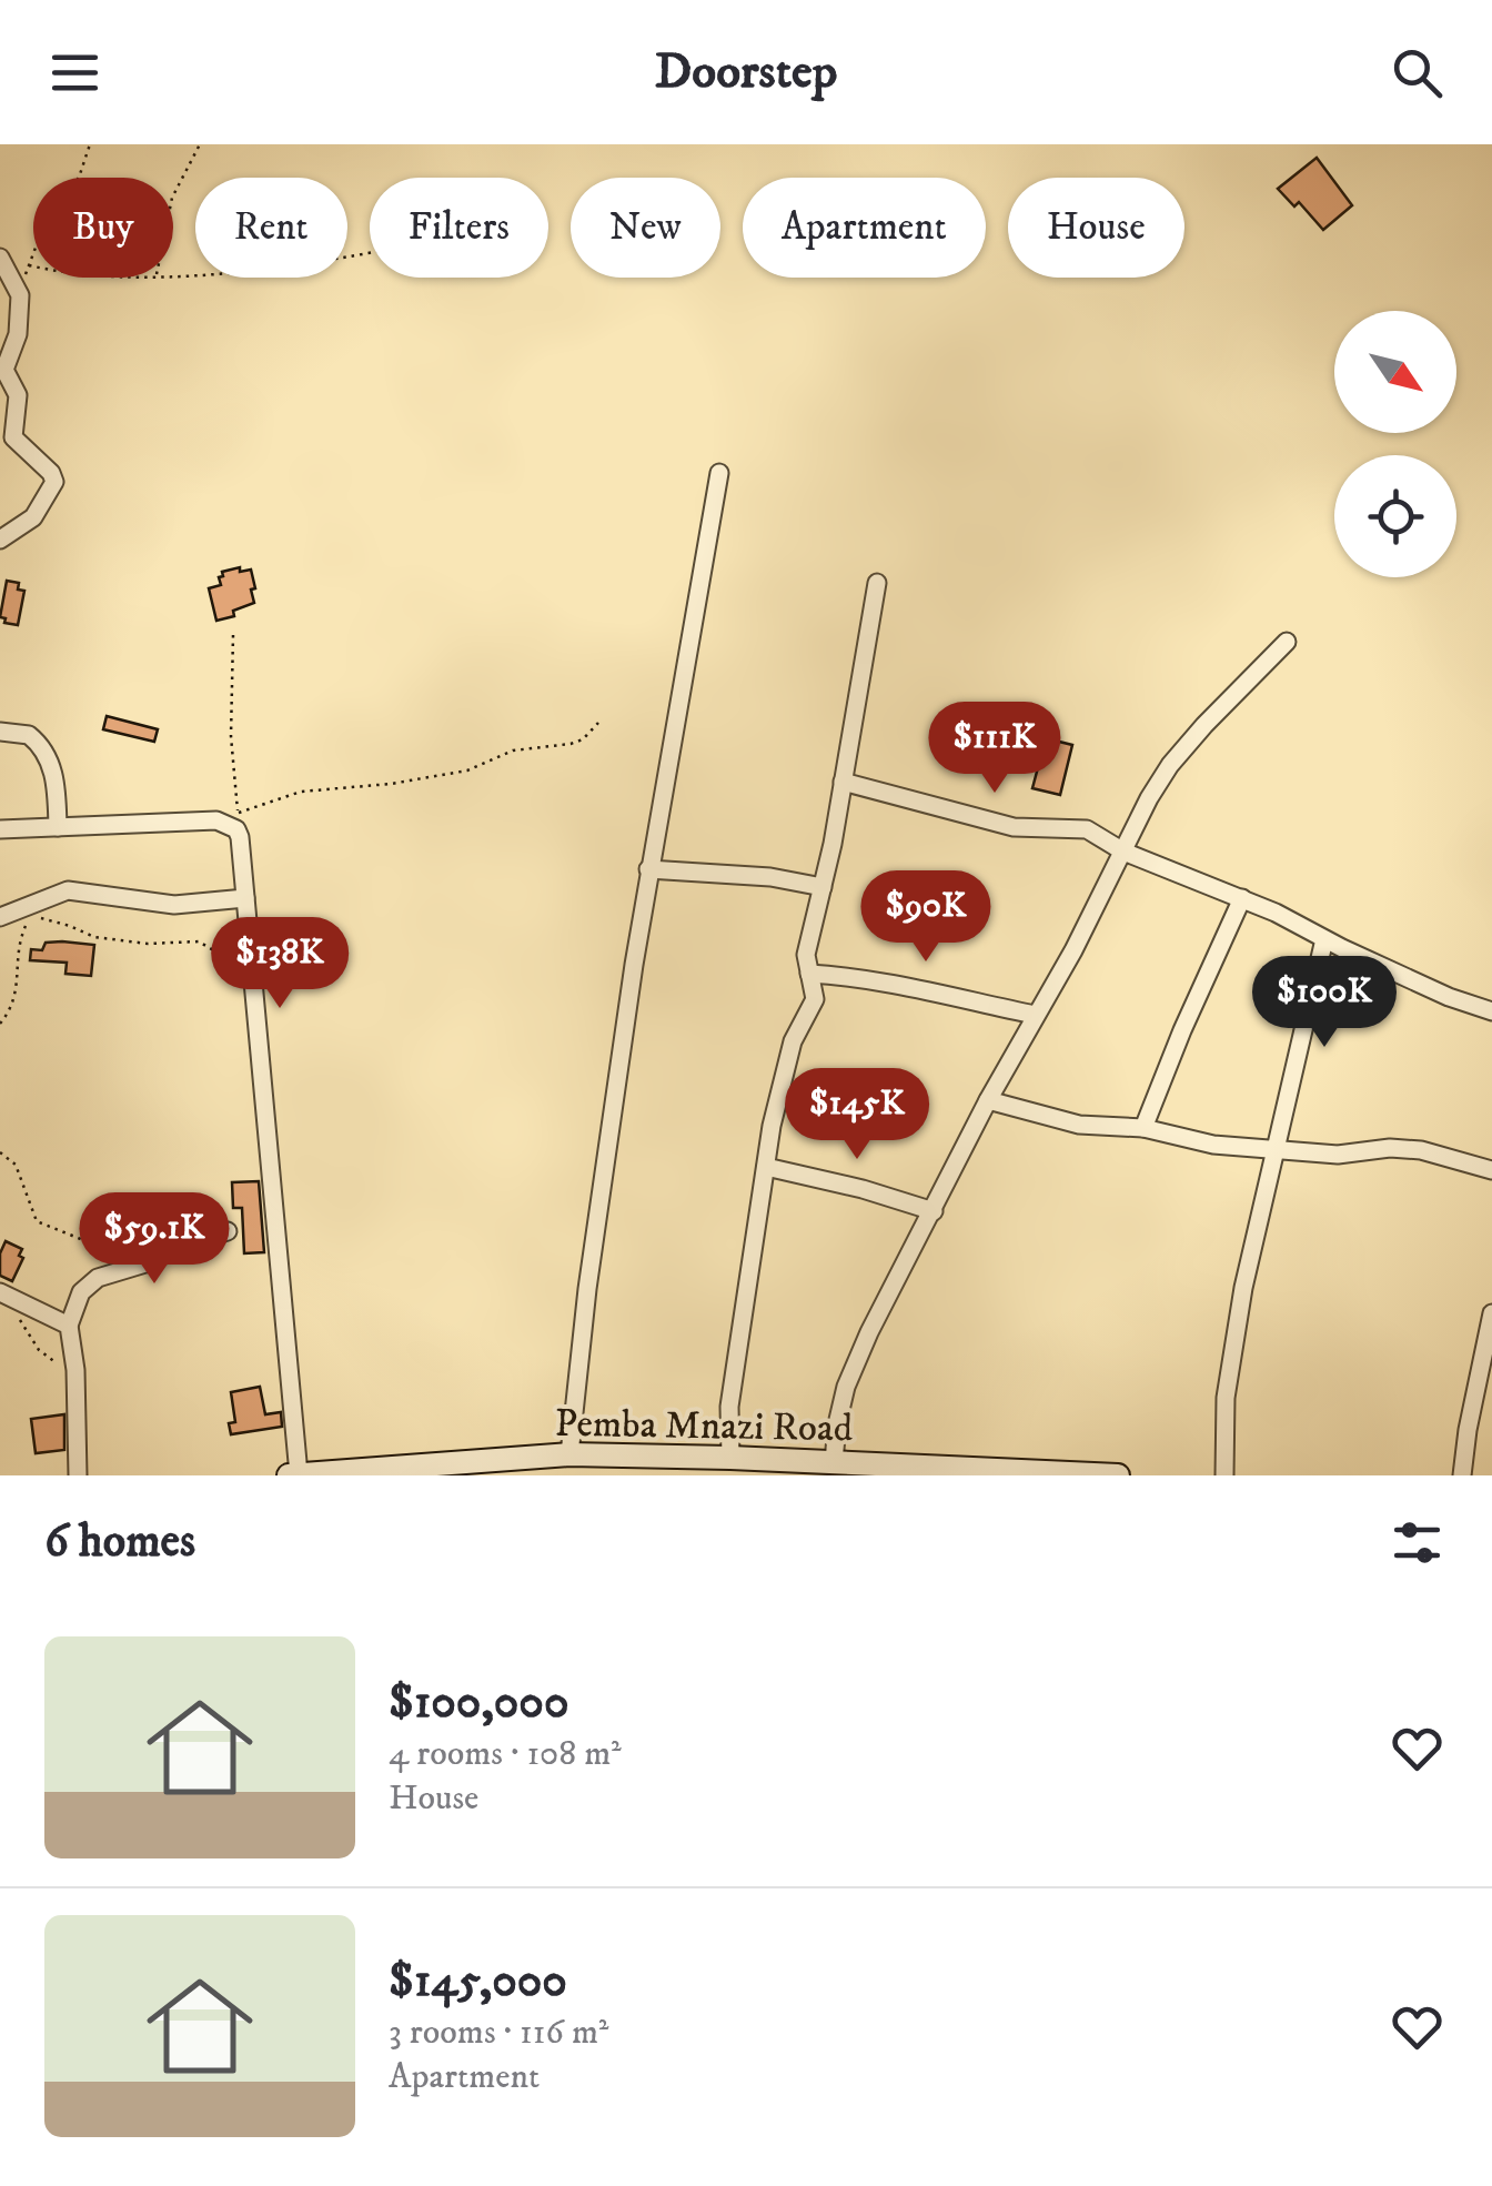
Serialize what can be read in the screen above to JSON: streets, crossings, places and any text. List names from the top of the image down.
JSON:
{
  "streets": {
    "main road": ["Pemba Mnazi Road"]
  },
  "north": "bottom right",
  "page": {
    "header": "Doorstep",
    "chip": [
      "Buy",
      "Rent",
      "Filters",
      "New",
      "Apartment",
      "House"
    ],
    "price": [
      "$111K",
      "$90K",
      "$138K",
      "$100K",
      "$145K",
      "$59.1K"
    ],
    "heading": "6 homes",
    "list": [
      {
        "name": "$100,000",
        "note": "4 rooms · 108 m² · House"
      },
      {
        "name": "$145,000",
        "note": "3 rooms · 116 m² · Apartment"
      }
    ]
  }
}
